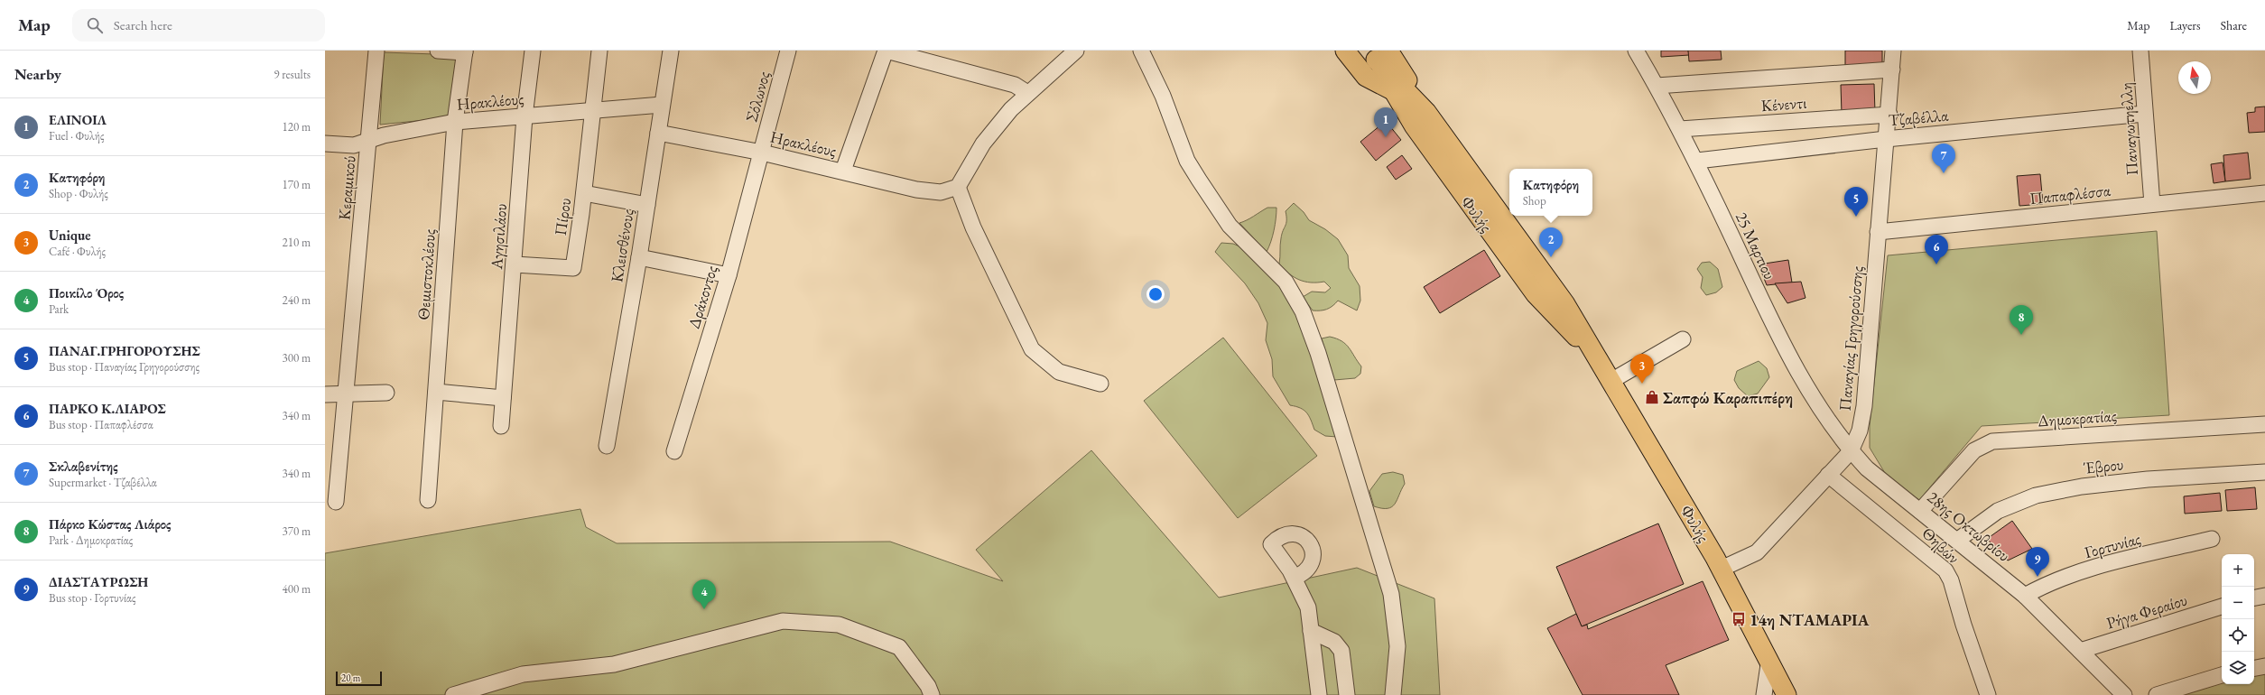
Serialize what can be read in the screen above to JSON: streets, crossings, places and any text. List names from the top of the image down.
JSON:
{
  "streets": {
    "main road": ["Φυλής"],
    "street": [
      "Σόλωνος",
      "Ηρακλέους",
      "Κένεντι",
      "Τζαβέλλα",
      "Παναγωτηελλη",
      "Κεραμικού",
      "Παπαφλέσσα",
      "Πίρου",
      "Αγησιλάου",
      "Κλεισθένους",
      "25 Μαρτιου",
      "Θεμιστοκλέους",
      "Δράκοντος",
      "Παναγίας Γρηγορούσσης",
      "Δημοκρατίας",
      "Έβρου",
      "28ης Οκτωβρίου",
      "Θηβών",
      "Γορτυνίας",
      "Ρήγα Φεραίου"
    ]
  },
  "crossings": [
    ["Σόλωνος", "Ηρακλέους"],
    ["Σόλωνος", "Δράκοντος"],
    ["Ηρακλέους", "Κεραμικού"],
    ["Ηρακλέους", "Πίρου"],
    ["Ηρακλέους", "Αγησιλάου"],
    ["Ηρακλέους", "Κλεισθένους"],
    ["Ηρακλέους", "Θεμιστοκλέους"],
    ["Ηρακλέους", "Δράκοντος"],
    ["Κένεντι", "25 Μαρτιου"],
    ["Κένεντι", "Παναγίας Γρηγορούσσης"],
    ["Τζαβέλλα", "Παναγωτηελλη"],
    ["Τζαβέλλα", "25 Μαρτιου"],
    ["Τζαβέλλα", "Παναγίας Γρηγορούσσης"],
    ["Παναγωτηελλη", "Παπαφλέσσα"],
    ["Παπαφλέσσα", "Παναγίας Γρηγορούσσης"],
    ["Φυλής", "Παναγίας Γρηγορούσσης"],
    ["Πίρου", "Αγησιλάου"],
    ["25 Μαρτιου", "Παναγίας Γρηγορούσσης"],
    ["25 Μαρτιου", "28ης Οκτωβρίου"],
    ["Παναγίας Γρηγορούσσης", "28ης Οκτωβρίου"],
    ["Παναγίας Γρηγορούσσης", "Θηβών"],
    ["Δημοκρατίας", "28ης Οκτωβρίου"],
    ["Έβρου", "28ης Οκτωβρίου"],
    ["28ης Οκτωβρίου", "Γορτυνίας"],
    ["28ης Οκτωβρίου", "Ρήγα Φεραίου"]
  ],
  "places": {
    "shop": ["Σαπφώ Καραπιπέρη"],
    "bus stop": ["14η ΝΤΑΜΑΡΙΑ"]
  },
  "scale_bar": "20 m",
  "north": "top",
  "page": {
    "header": "Map",
    "search": "Search here",
    "nav": ["Map", "Layers", "Share"],
    "heading": ["Nearby", "9 results"],
    "list": [
      {
        "mark": "1",
        "name": "ΕΛΙΝΟΙΛ",
        "note": "Fuel · Φυλής",
        "value": "120 m"
      },
      {
        "mark": "2",
        "name": "Κατηφόρη",
        "note": "Shop · Φυλής",
        "value": "170 m"
      },
      {
        "mark": "3",
        "name": "Unique",
        "note": "Café · Φυλής",
        "value": "210 m"
      },
      {
        "mark": "4",
        "name": "Ποικίλο Όρος",
        "note": "Park",
        "value": "240 m"
      },
      {
        "mark": "5",
        "name": "ΠΑΝΑΓ.ΓΡΗΓΟΡΟΥΣΗΣ",
        "note": "Bus stop · Παναγίας Γρηγορούσσης",
        "value": "300 m"
      },
      {
        "mark": "6",
        "name": "ΠΑΡΚΟ Κ.ΛΙΑΡΟΣ",
        "note": "Bus stop · Παπαφλέσσα",
        "value": "340 m"
      },
      {
        "mark": "7",
        "name": "Σκλαβενίτης",
        "note": "Supermarket · Τζαβέλλα",
        "value": "340 m"
      },
      {
        "mark": "8",
        "name": "Πάρκο Κώστας Λιάρος",
        "note": "Park · Δημοκρατίας",
        "value": "370 m"
      },
      {
        "mark": "9",
        "name": "ΔΙΑΣΤΑΥΡΩΣΗ",
        "note": "Bus stop · Γορτυνίας",
        "value": "400 m"
      }
    ],
    "pins": [
      "1",
      "7",
      "5",
      "2",
      "6",
      "8",
      "3",
      "9",
      "4"
    ],
    "popup": ["Κατηφόρη", "Shop"],
    "map_buttons": ["+", "−"],
    "scale": "20 m"
  }
}
